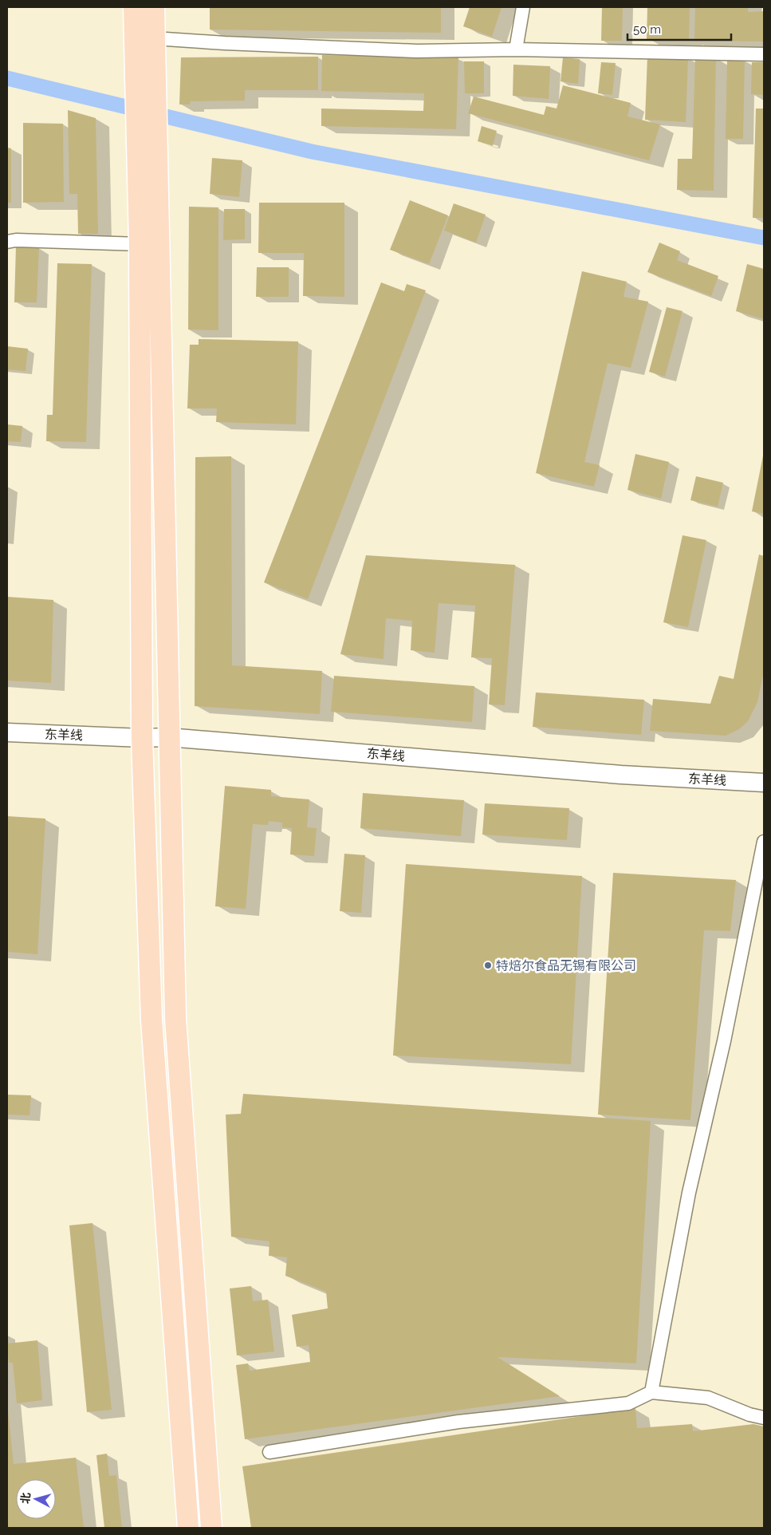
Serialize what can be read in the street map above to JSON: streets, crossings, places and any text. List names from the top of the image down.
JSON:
{
  "streets": {
    "main road": ["东羊线"]
  },
  "places": ["特焙尔食品无锡有限公司"],
  "scale_bar": "50 m",
  "north": "left"
}
